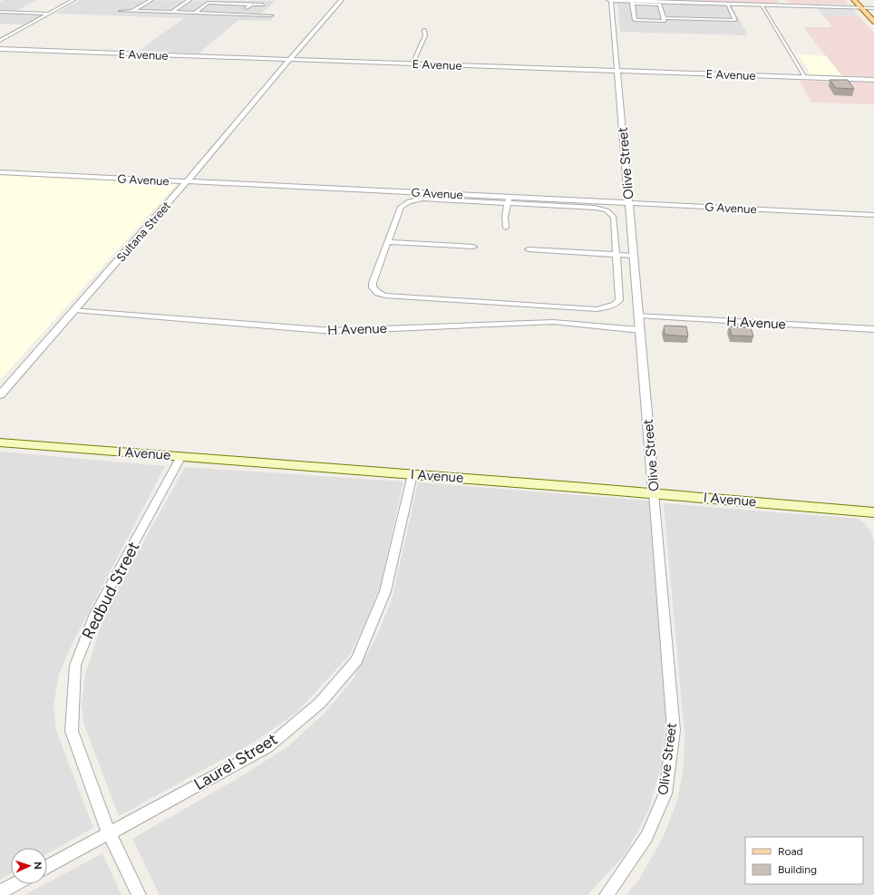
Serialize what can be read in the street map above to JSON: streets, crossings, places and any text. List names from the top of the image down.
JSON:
{
  "streets": {
    "main road": ["I Avenue"],
    "street": [
      "E Avenue",
      "Olive Street",
      "G Avenue",
      "Sultana Street",
      "H Avenue",
      "Redbud Street",
      "Laurel Street"
    ]
  },
  "crossings": [
    ["E Avenue", "Olive Street"],
    ["E Avenue", "Sultana Street"],
    ["Olive Street", "G Avenue"],
    ["Olive Street", "H Avenue"],
    ["Olive Street", "I Avenue"],
    ["G Avenue", "Sultana Street"],
    ["Sultana Street", "H Avenue"],
    ["I Avenue", "Redbud Street"],
    ["I Avenue", "Laurel Street"],
    ["Redbud Street", "Laurel Street"]
  ],
  "legend": ["Road", "Building"],
  "north": "right"
}
